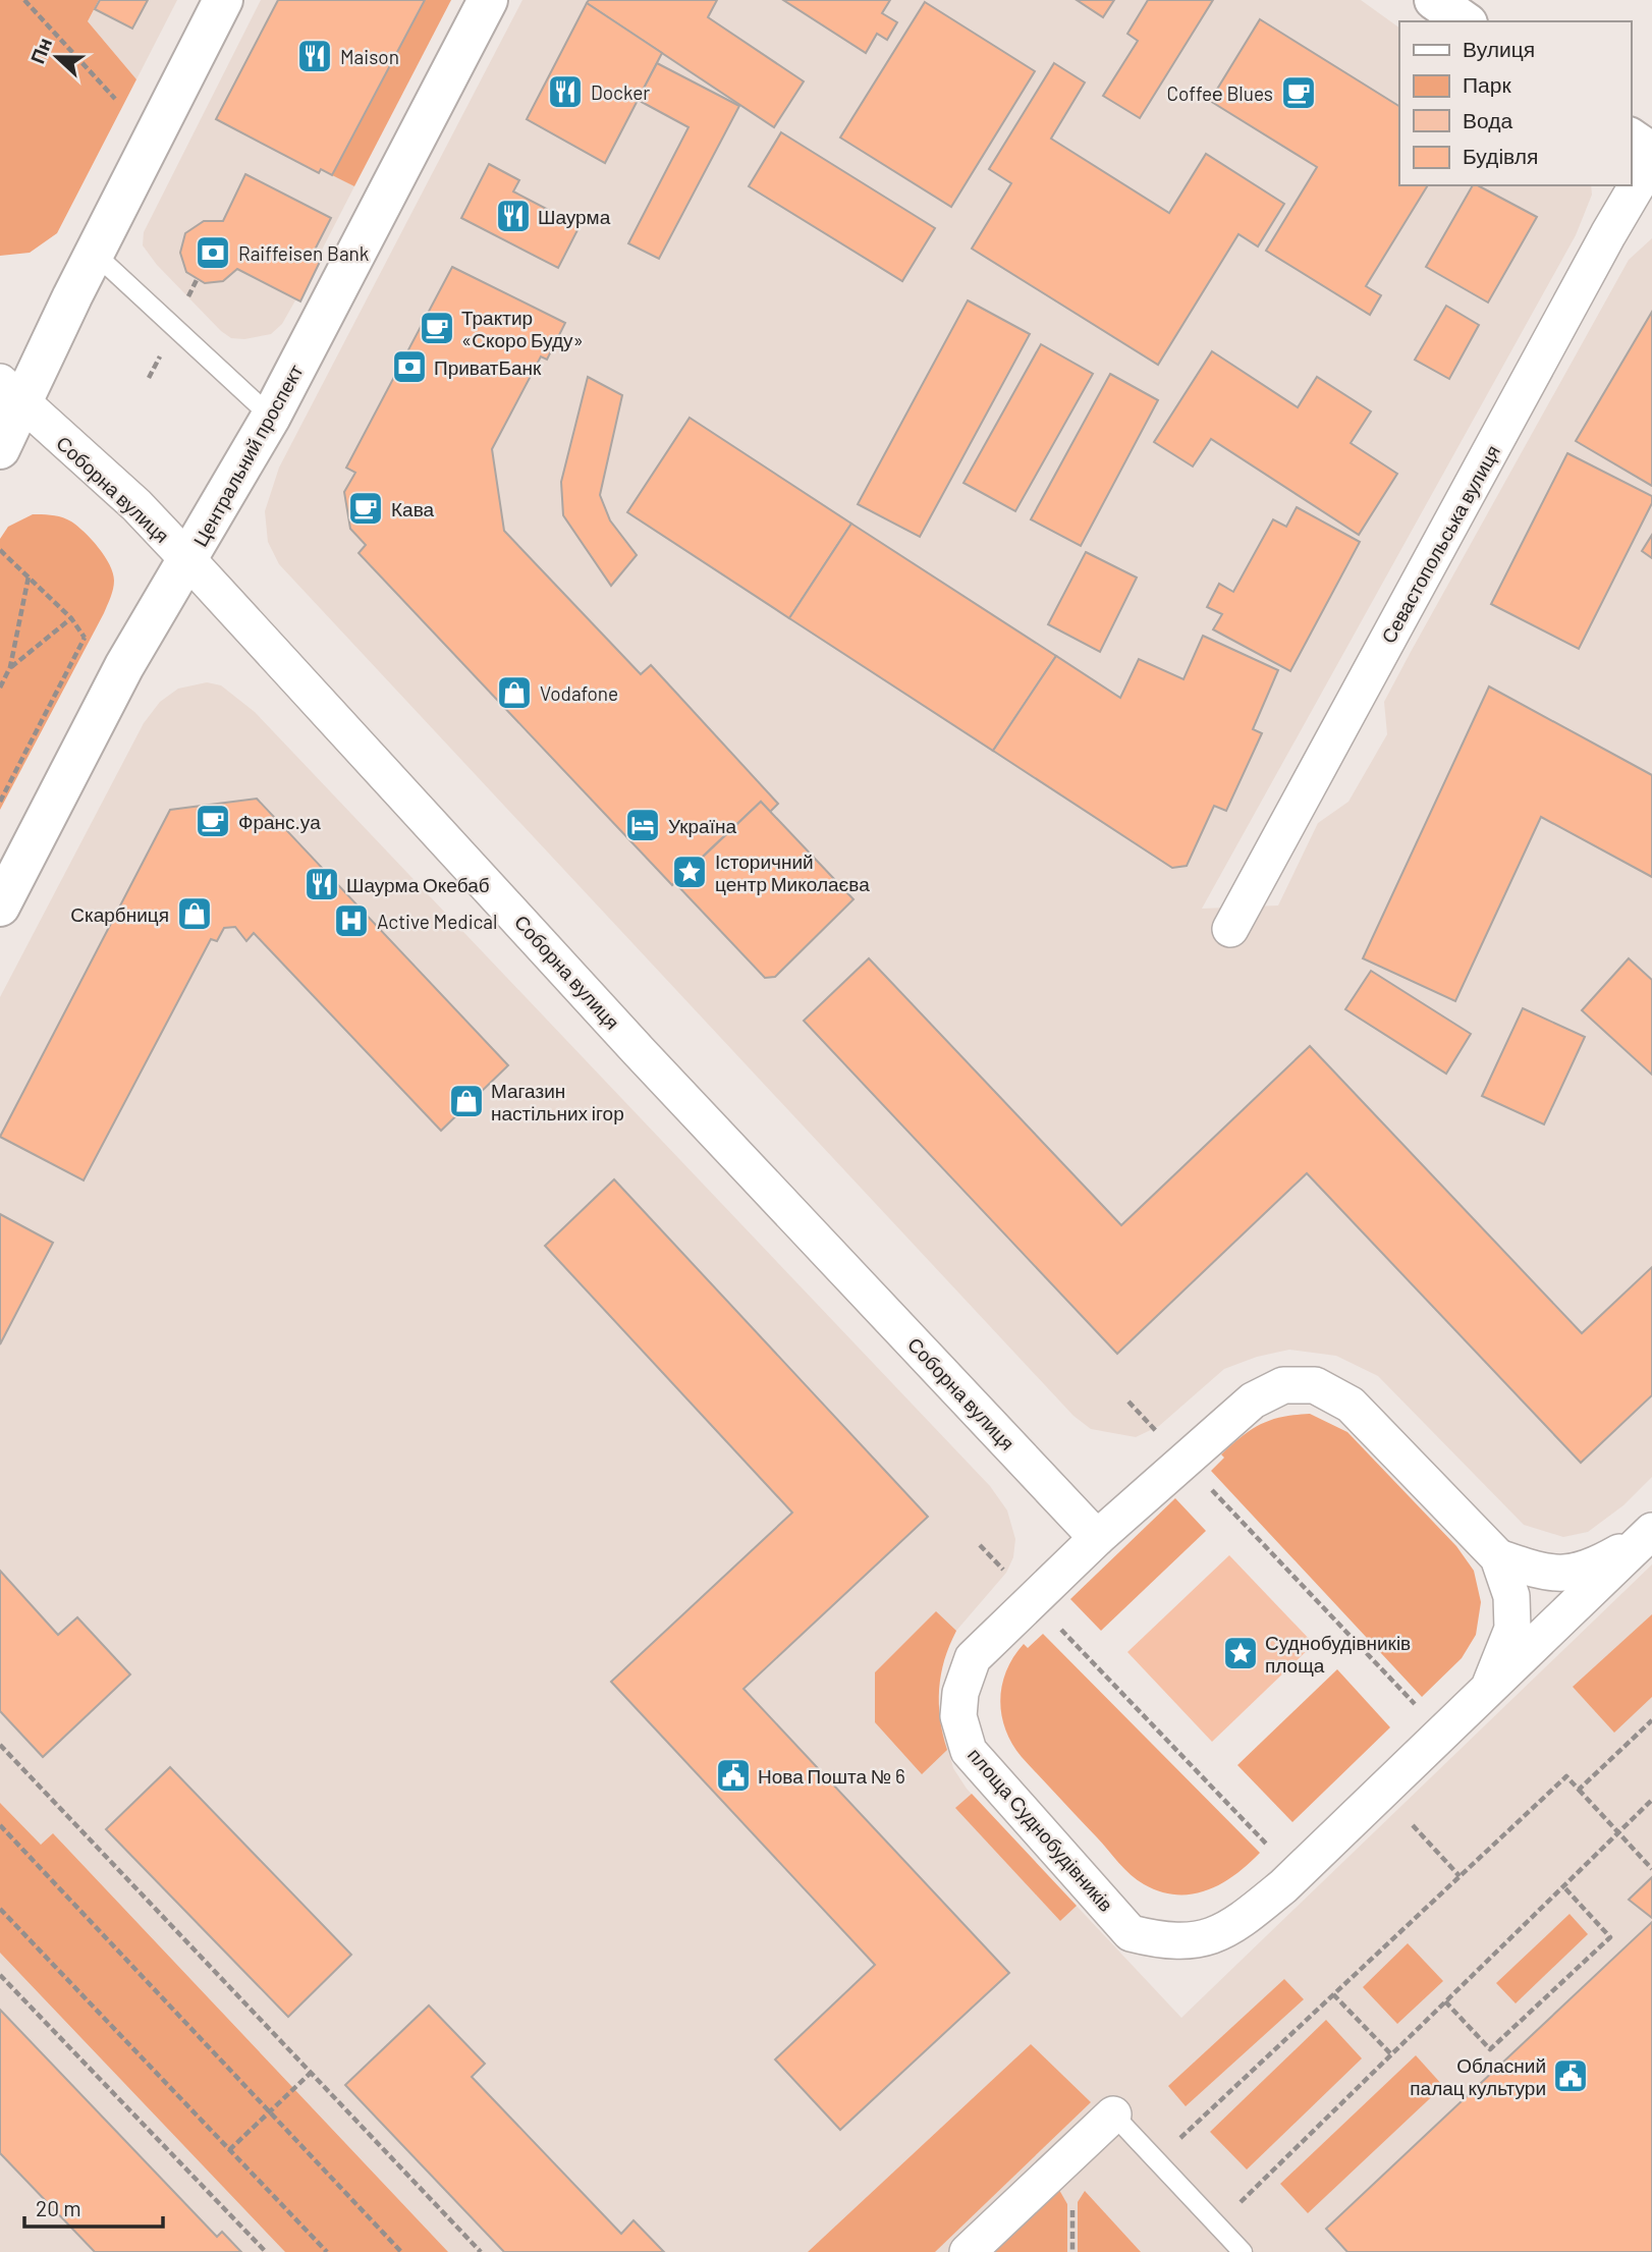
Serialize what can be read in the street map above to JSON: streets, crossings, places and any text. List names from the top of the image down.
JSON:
{
  "streets": {
    "main road": ["Центральний проспект"],
    "street": ["Соборна вулиця", "Севастопольська вулиця", "площа Суднобудівників"]
  },
  "crossings": [
    ["Центральний проспект", "Соборна вулиця"],
    ["Соборна вулиця", "площа Суднобудівників"]
  ],
  "places": {
    "restaurant": [
      "Maison",
      "Docker",
      "Шаурма",
      "Шаурма Окебаб"
    ],
    "cafe": [
      "Coffeе Blues",
      "Трактир «Скоро Буду»",
      "Кава",
      "Франс.уа"
    ],
    "bank": ["Raiffeisen Bank", "ПриватБанк"],
    "shop": ["Vodafone", "Скарбниця", "Магазин настільних ігор"],
    "hotel": ["Україна"],
    "place": ["Історичний центр Миколаєва", "Суднобудівників площа"],
    "hospital": ["Active Medical"],
    "public building": ["Нова Пошта № 6", "Обласний палац культури"]
  },
  "legend": [
    "Вулиця",
    "Парк",
    "Вода",
    "Будівля"
  ],
  "scale_bar": "20 m",
  "north": "left"
}
